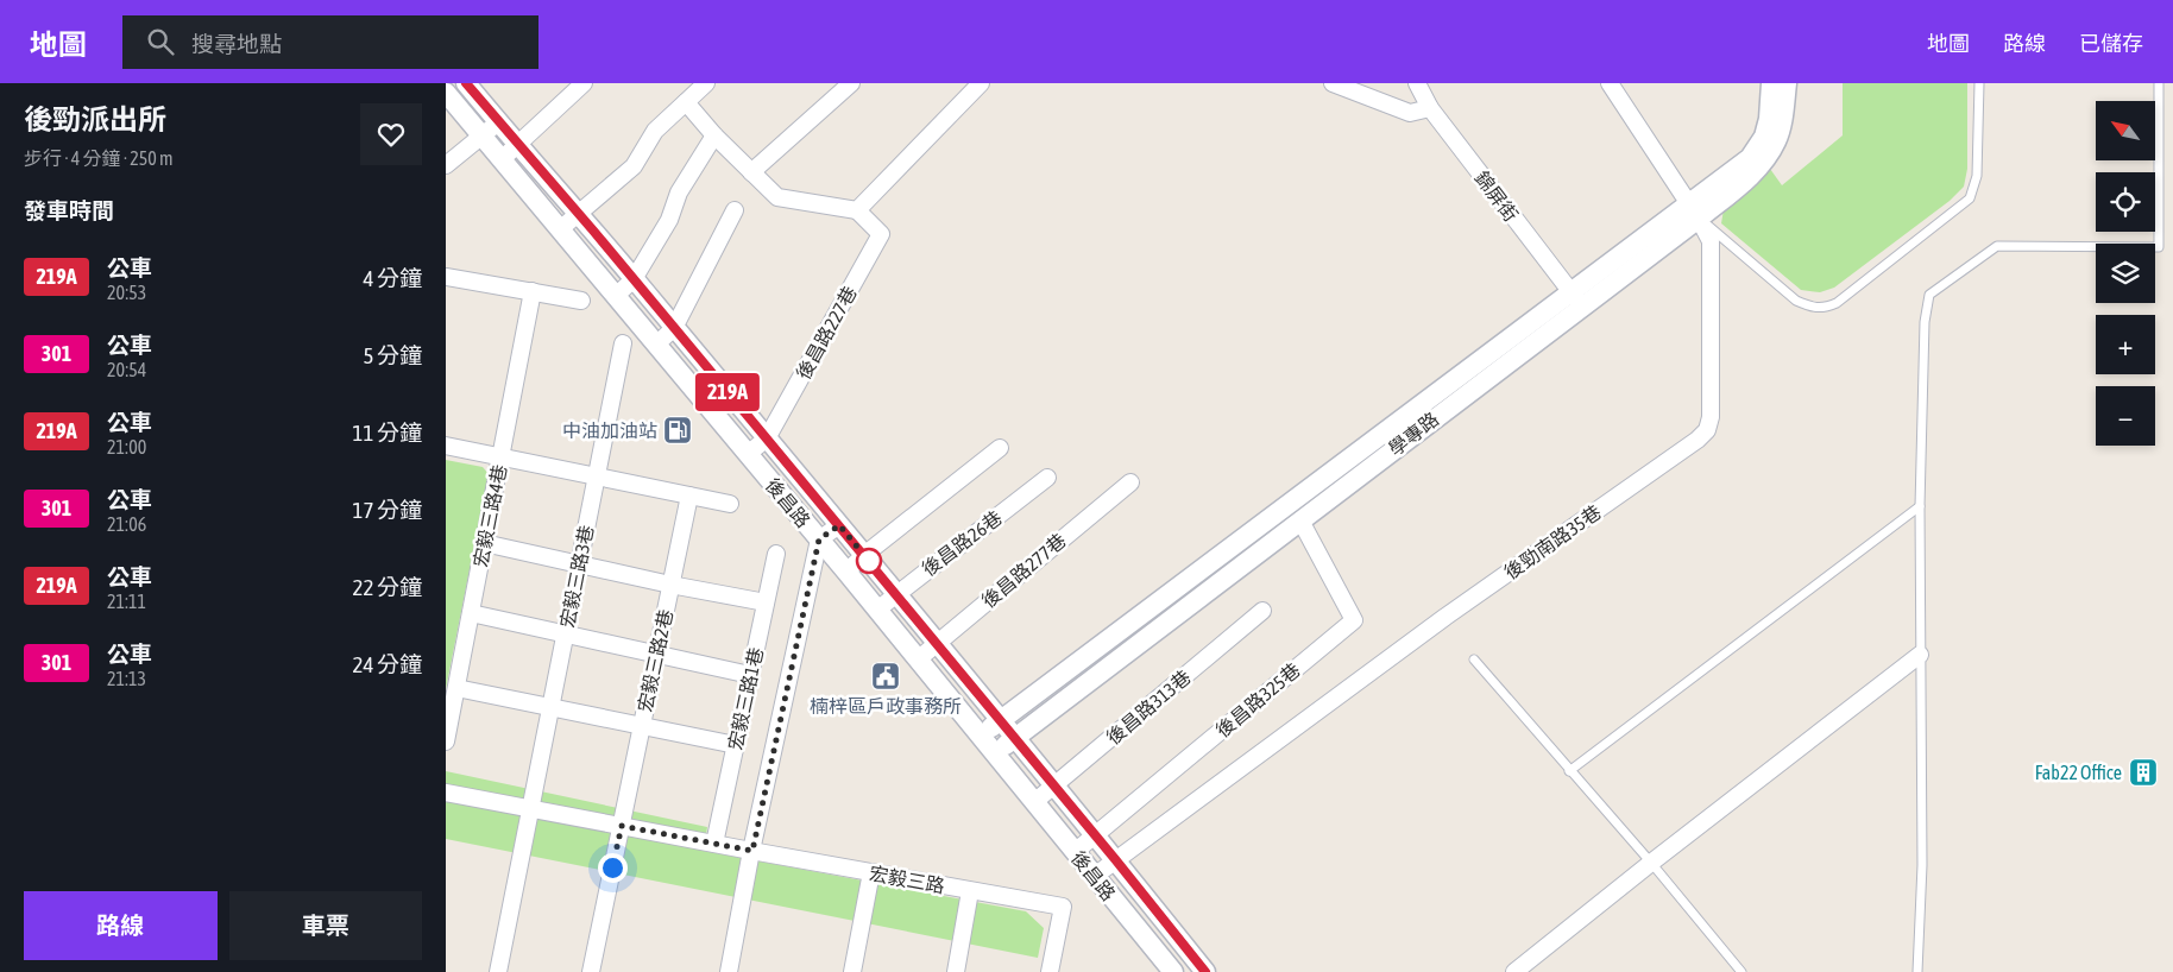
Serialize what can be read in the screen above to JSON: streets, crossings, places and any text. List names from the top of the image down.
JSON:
{
  "streets": {
    "street": [
      "錦屏街",
      "後昌路227巷",
      "學專路",
      "後昌路",
      "宏毅三路4巷",
      "後勁南路35巷",
      "後昌路26巷",
      "後昌路277巷",
      "宏毅三路3巷",
      "宏毅三路2巷",
      "宏毅三路1巷",
      "後昌路325巷",
      "後昌路313巷",
      "宏毅三路"
    ]
  },
  "crossings": [
    ["錦屏街", "學專路"],
    ["後昌路227巷", "後昌路"],
    ["學專路", "後昌路"],
    ["學專路", "後勁南路35巷"],
    ["學專路", "後昌路325巷"],
    ["後昌路", "後勁南路35巷"],
    ["後昌路", "後昌路26巷"],
    ["後昌路", "後昌路277巷"],
    ["後昌路", "後昌路325巷"],
    ["後昌路", "後昌路313巷"],
    ["宏毅三路3巷", "宏毅三路"],
    ["宏毅三路2巷", "宏毅三路"],
    ["宏毅三路1巷", "宏毅三路"]
  ],
  "places": {
    "fuel station": ["中油加油站"],
    "public building": ["楠梓區戶政事務所"],
    "building": ["Fab22 Office"]
  },
  "lines": ["bus line 219A"],
  "north": "top left",
  "page": {
    "header": "地圖",
    "search": "搜尋地點",
    "nav": ["地圖", "路線", "已儲存"],
    "heading": [
      ["後勁派出所", "步行 · 4 分鐘 · 250 m"],
      "發車時間"
    ],
    "on_map": "219A",
    "map_buttons": ["+", "−"],
    "list": [
      {
        "mark": "219A",
        "name": "公車",
        "note": "20:53",
        "value": "4 分鐘"
      },
      {
        "mark": "301",
        "name": "公車",
        "note": "20:54",
        "value": "5 分鐘"
      },
      {
        "mark": "219A",
        "name": "公車",
        "note": "21:00",
        "value": "11 分鐘"
      },
      {
        "mark": "301",
        "name": "公車",
        "note": "21:06",
        "value": "17 分鐘"
      },
      {
        "mark": "219A",
        "name": "公車",
        "note": "21:11",
        "value": "22 分鐘"
      },
      {
        "mark": "301",
        "name": "公車",
        "note": "21:13",
        "value": "24 分鐘"
      }
    ],
    "buttons": ["路線", "車票"]
  }
}
